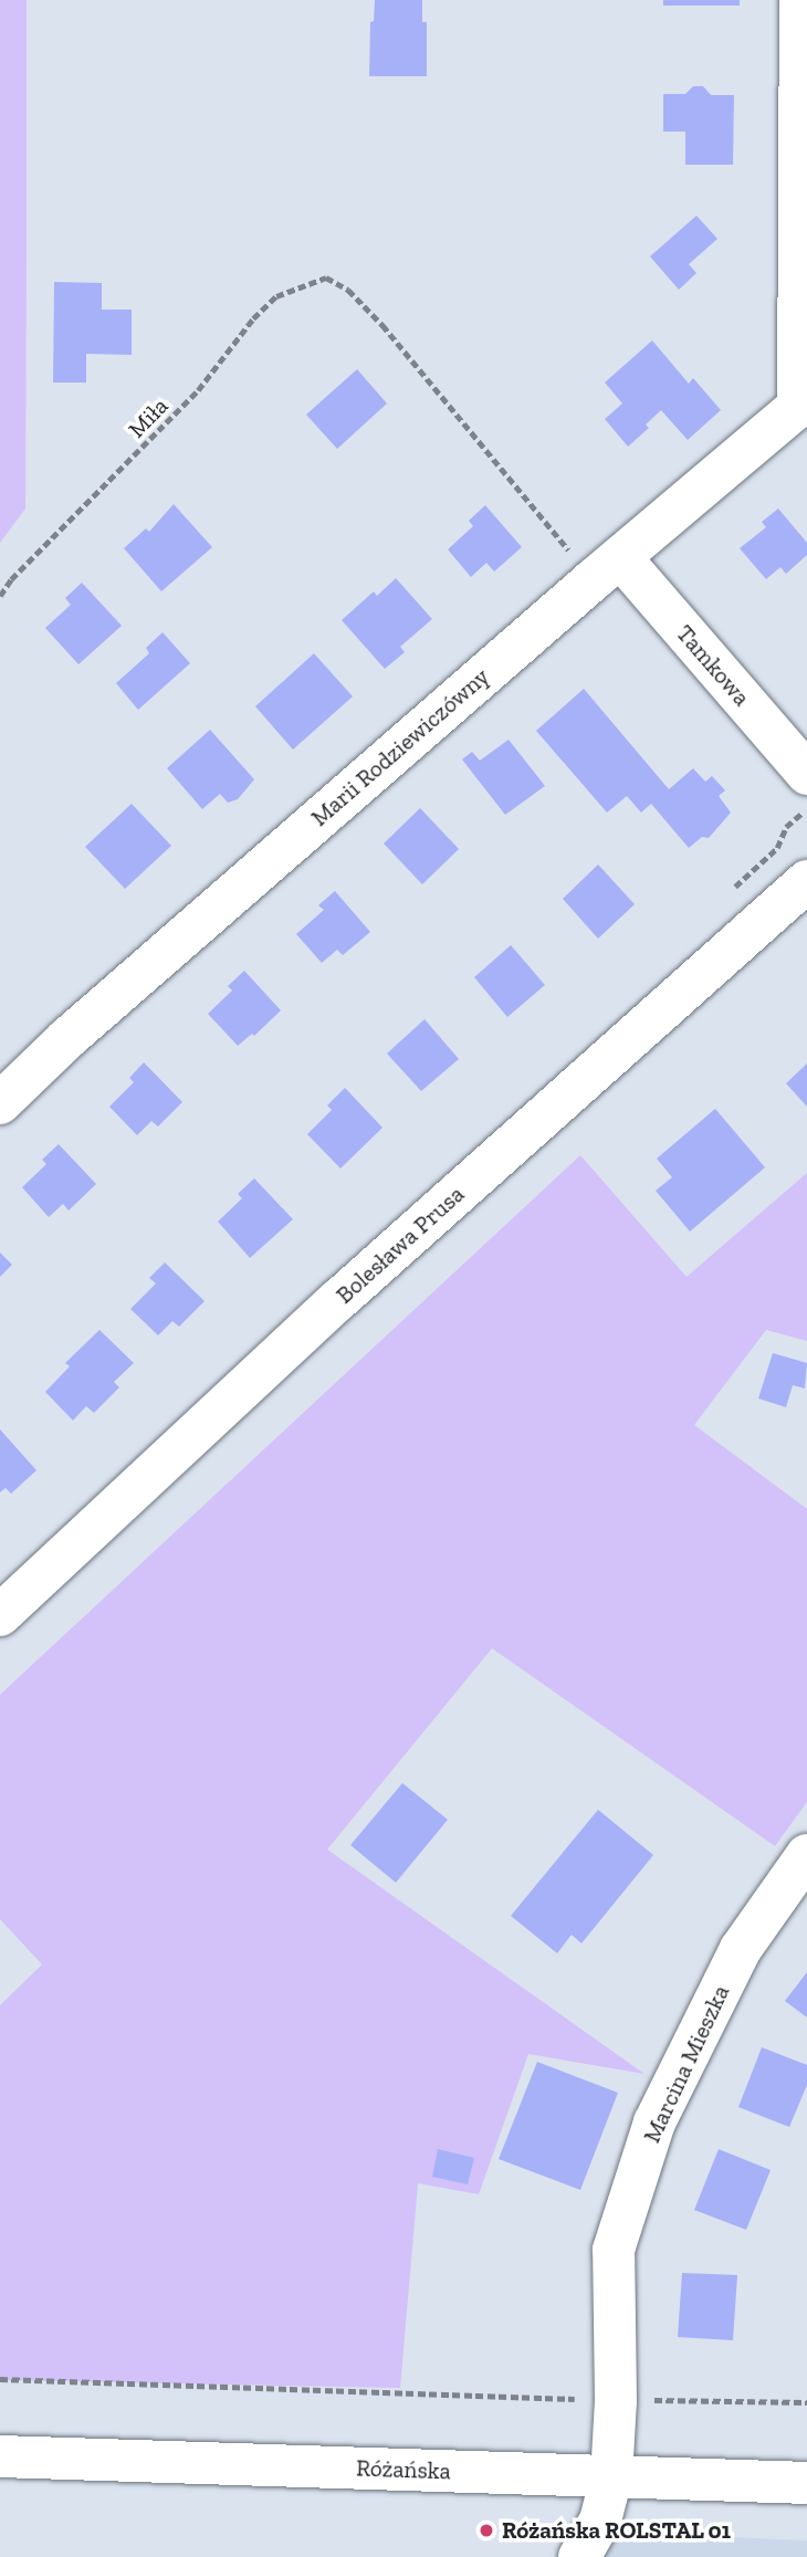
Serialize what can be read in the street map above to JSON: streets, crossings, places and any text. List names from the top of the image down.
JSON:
{
  "streets": {
    "street": [
      "Tamkowa",
      "Marii Rodziewiczówny",
      "Bolesława Prusa",
      "Marcina Mieszka",
      "Różańska"
    ],
    "path": ["Miła"]
  },
  "crossings": [
    ["Miła", "Tamkowa"],
    ["Miła", "Marii Rodziewiczówny"],
    ["Tamkowa", "Marii Rodziewiczówny"],
    ["Marcina Mieszka", "Różańska"]
  ],
  "places": ["Różańska ROLSTAL 01"]
}
